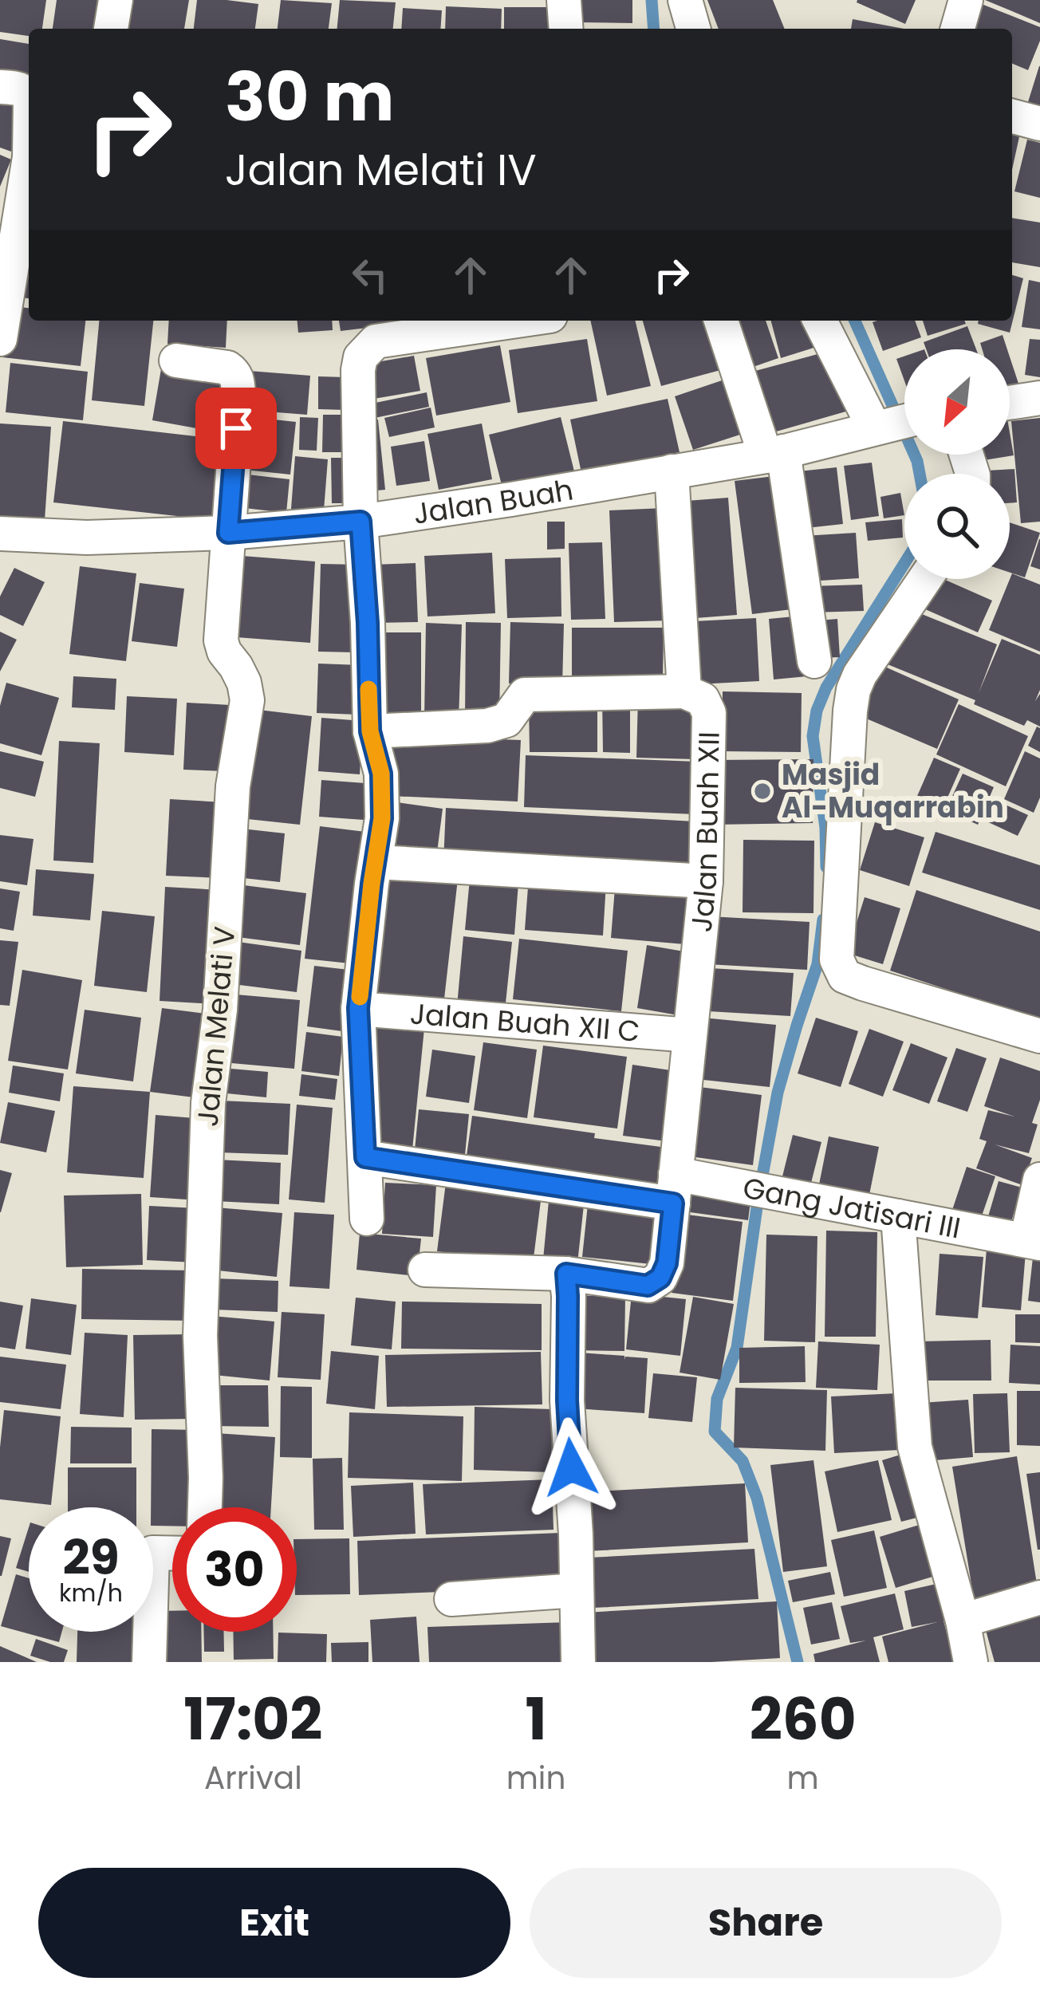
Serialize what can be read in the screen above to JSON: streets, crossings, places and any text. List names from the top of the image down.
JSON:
{
  "streets": {
    "street": [
      "Jalan Buah",
      "Jalan Buah XII",
      "Jalan Buah XII C",
      "Jalan Melati V",
      "Gang Jatisari III"
    ]
  },
  "crossings": [
    ["Jalan Buah", "Jalan Buah XII"],
    ["Jalan Buah", "Jalan Melati V"],
    ["Jalan Buah XII", "Jalan Buah XII C"],
    ["Jalan Buah XII", "Gang Jatisari III"]
  ],
  "places": ["Masjid Al-Muqarrabin"],
  "north": "bottom left",
  "page": {
    "turn": ["30 m", "Jalan Melati IV"],
    "speed": "29 km/h",
    "limit": "30",
    "eta": [
      "17:02",
      "Arrival",
      "1",
      "min",
      "260",
      "m"
    ],
    "buttons": ["Exit", "Share"]
  }
}
